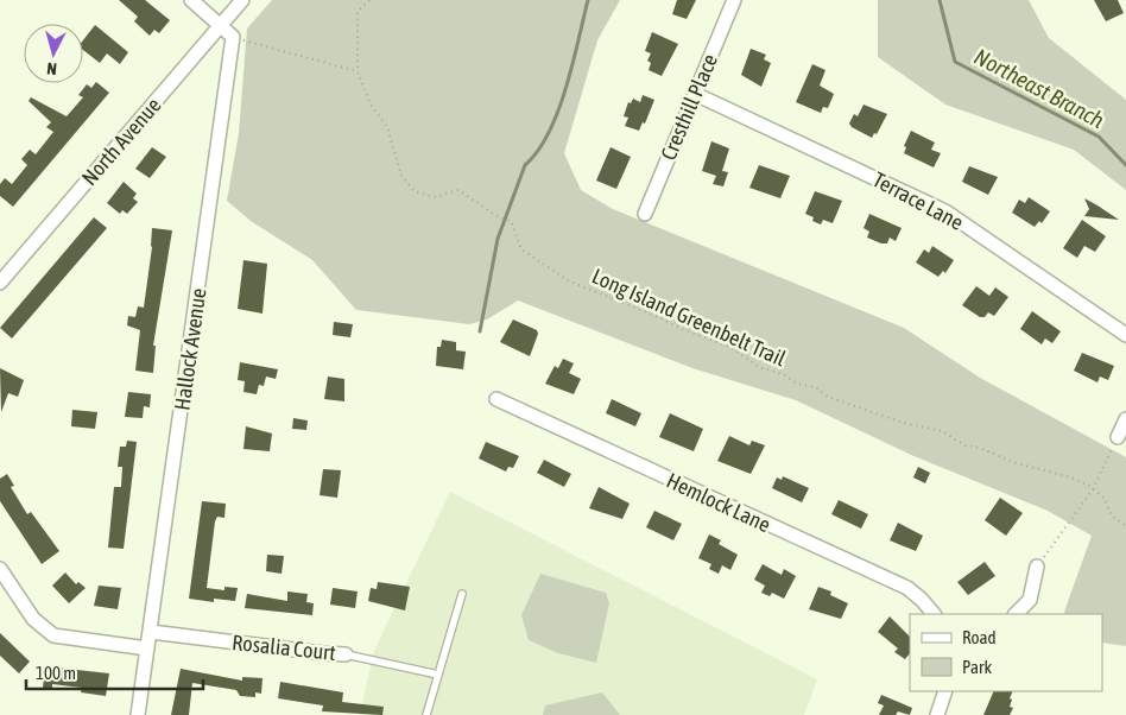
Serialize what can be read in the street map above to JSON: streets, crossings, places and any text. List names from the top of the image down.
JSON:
{
  "streets": {
    "street": [
      "Cresthill Place",
      "North Avenue",
      "Terrace Lane",
      "Hallock Avenue",
      "Hemlock Lane",
      "Rosalia Court"
    ],
    "path": ["Long Island Greenbelt Trail"]
  },
  "crossings": [
    ["Cresthill Place", "Terrace Lane"],
    ["Hallock Avenue", "Rosalia Court"]
  ],
  "water": ["Northeast Branch"],
  "legend": ["Road", "Park"],
  "scale_bar": "100 m",
  "north": "bottom"
}
